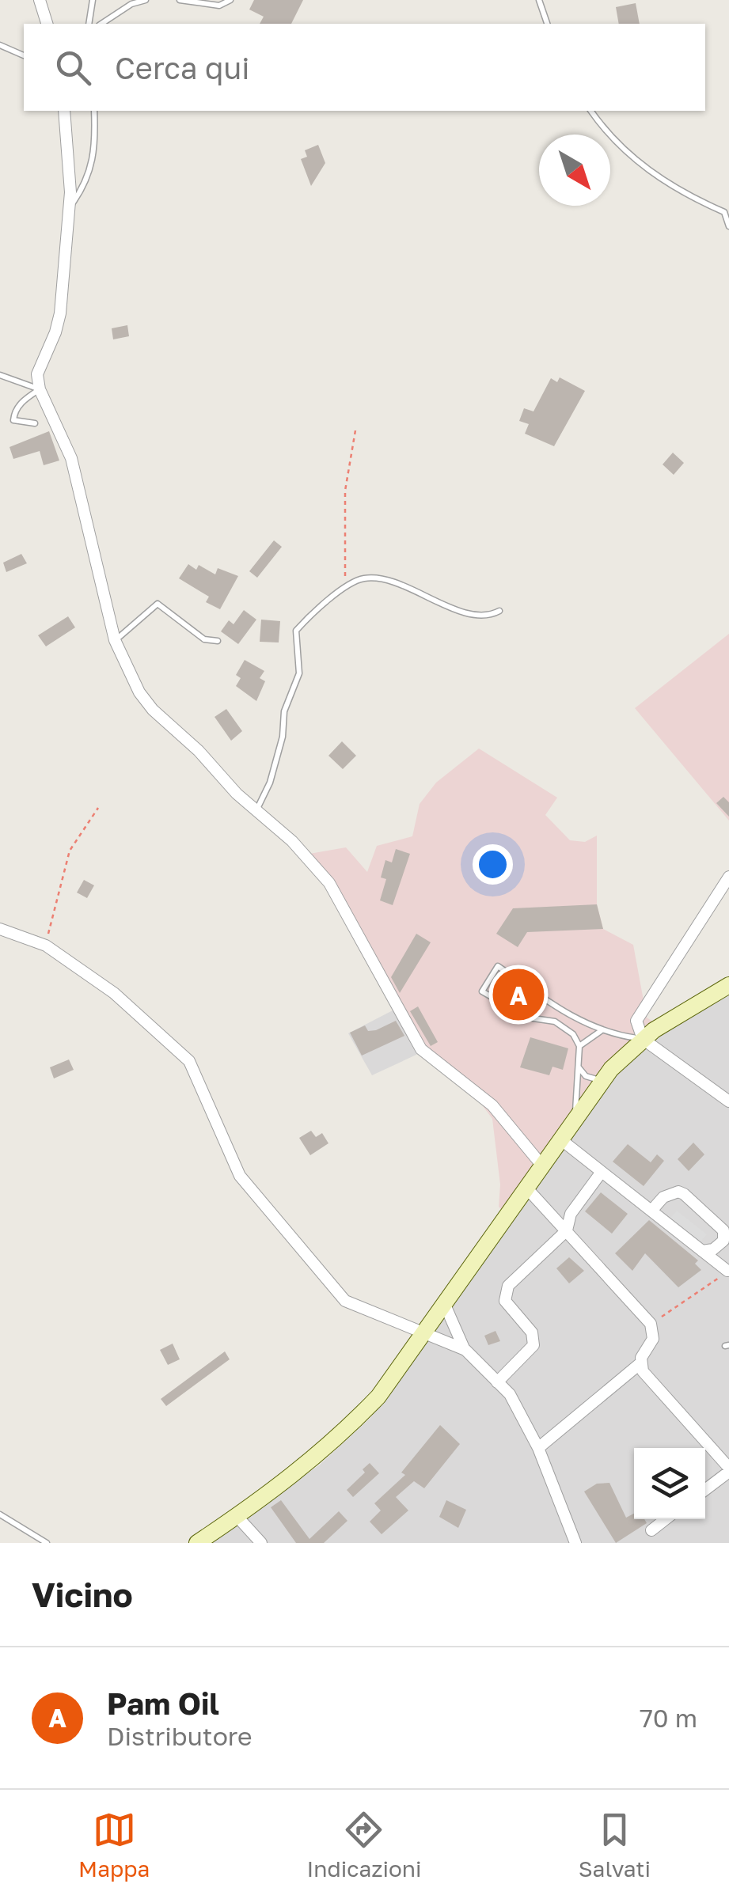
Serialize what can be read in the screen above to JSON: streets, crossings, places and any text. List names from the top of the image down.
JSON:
{
  "north": "bottom right",
  "page": {
    "search": "Cerca qui",
    "pins": "A",
    "heading": "Vicino",
    "list": [
      {
        "mark": "A",
        "name": "Pam Oil",
        "note": "Distributore",
        "value": "70 m"
      }
    ],
    "nav": ["Mappa", "Indicazioni", "Salvati"]
  }
}
